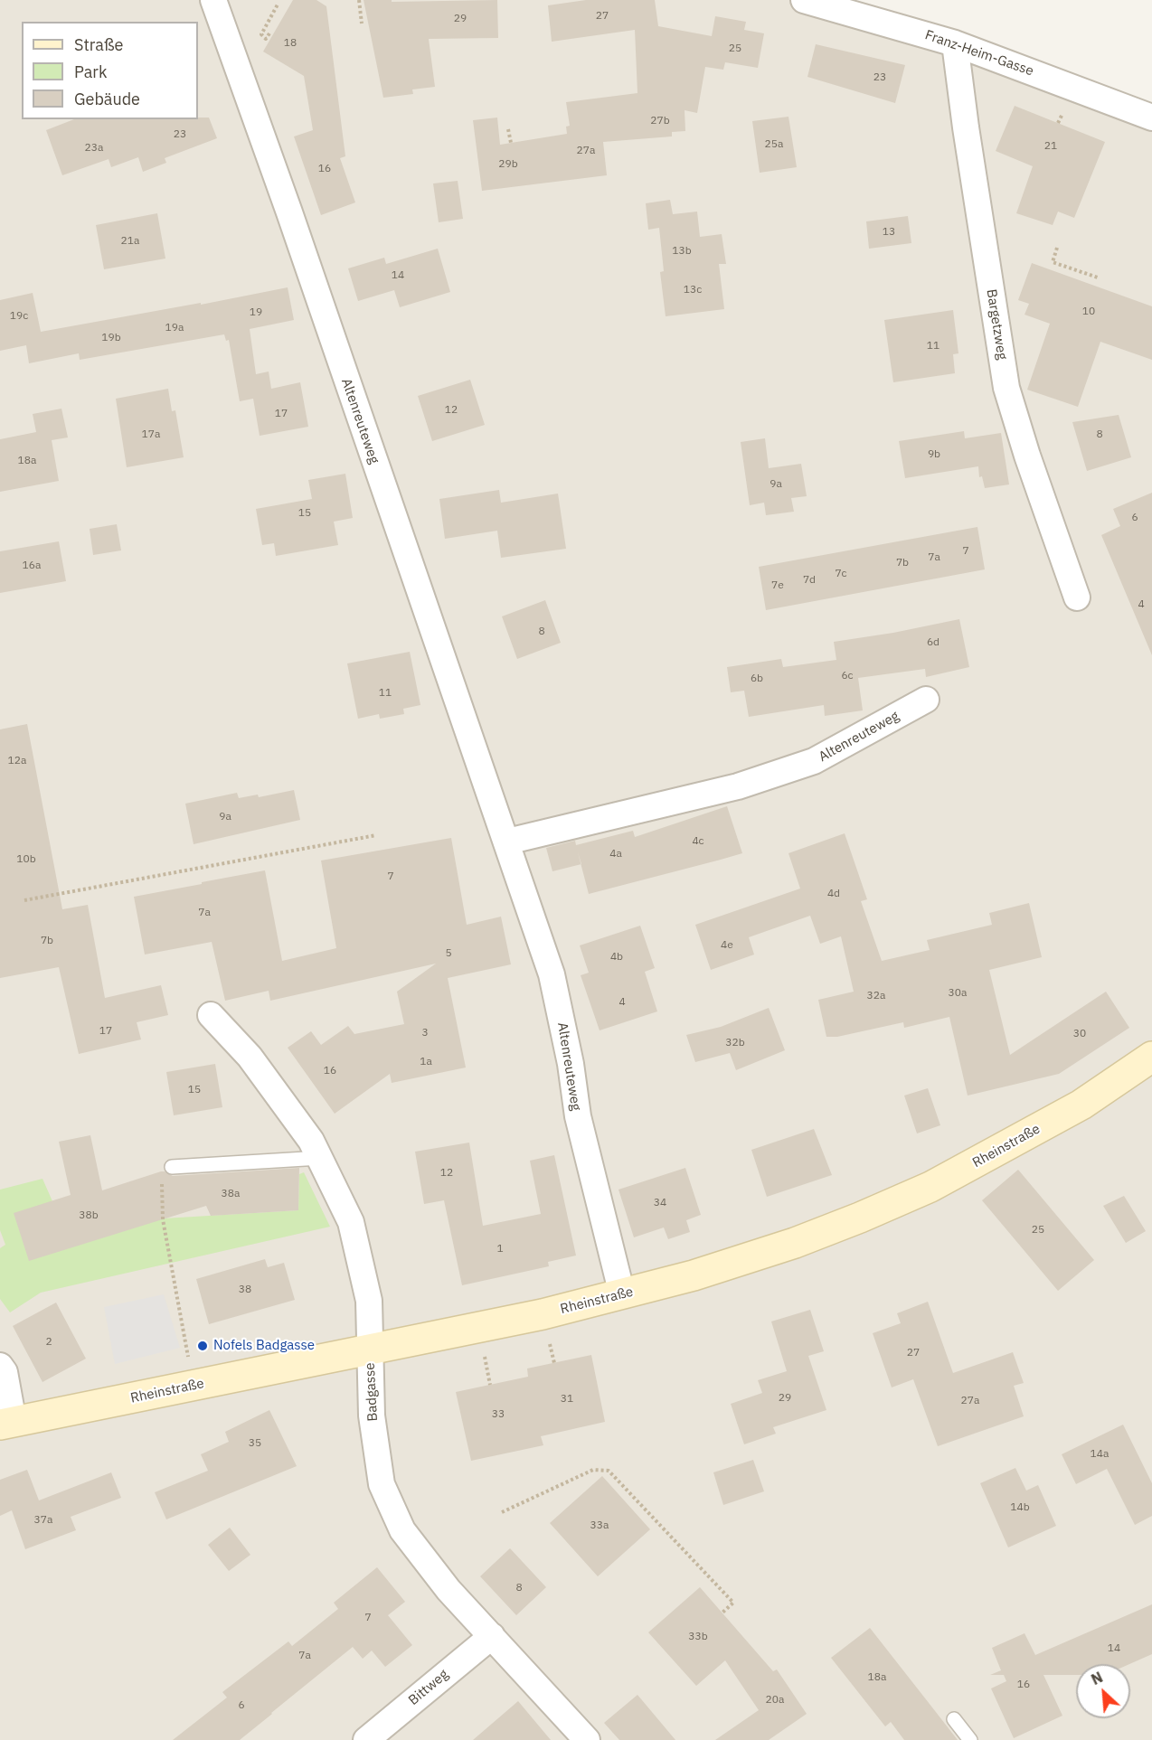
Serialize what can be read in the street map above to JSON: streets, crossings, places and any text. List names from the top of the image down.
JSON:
{
  "streets": {
    "main road": ["Rheinstraße"],
    "street": [
      "Franz-Heim-Gasse",
      "Bargetzweg",
      "Altenreuteweg",
      "Badgasse",
      "Bittweg"
    ]
  },
  "crossings": [
    ["Franz-Heim-Gasse", "Bargetzweg"],
    ["Altenreuteweg", "Rheinstraße"],
    ["Rheinstraße", "Badgasse"],
    ["Badgasse", "Bittweg"]
  ],
  "places": ["Nofels Badgasse"],
  "house_numbers": [
    "27",
    "29",
    "18",
    "25",
    "23",
    "27b",
    "23",
    "25a",
    "21",
    "23a",
    "27a",
    "29b",
    "16",
    "13",
    "21a",
    "13b",
    "14",
    "13c",
    "10",
    "19",
    "19c",
    "19a",
    "19b",
    "11",
    "12",
    "17",
    "17a",
    "8",
    "9b",
    "18a",
    "9a",
    "15",
    "6",
    "7",
    "7a",
    "7b",
    "16a",
    "7c",
    "7d",
    "7e",
    "4",
    "8",
    "6d",
    "6c",
    "6b",
    "11",
    "12a",
    "9a",
    "4c",
    "4a",
    "10b",
    "7",
    "4d",
    "7a",
    "7b",
    "4e",
    "5",
    "4b",
    "30a",
    "32a",
    "4",
    "17",
    "3",
    "30",
    "32b",
    "1a",
    "16",
    "15",
    "12",
    "38a",
    "34",
    "38b",
    "25",
    "1",
    "38",
    "2",
    "27",
    "29",
    "31",
    "27a",
    "33",
    "35",
    "14a",
    "14b",
    "37a",
    "33a",
    "8",
    "7",
    "33b",
    "14",
    "7a",
    "18a",
    "16",
    "20a",
    "6"
  ],
  "legend": ["Straße", "Park", "Gebäude"],
  "north": "top left"
}
